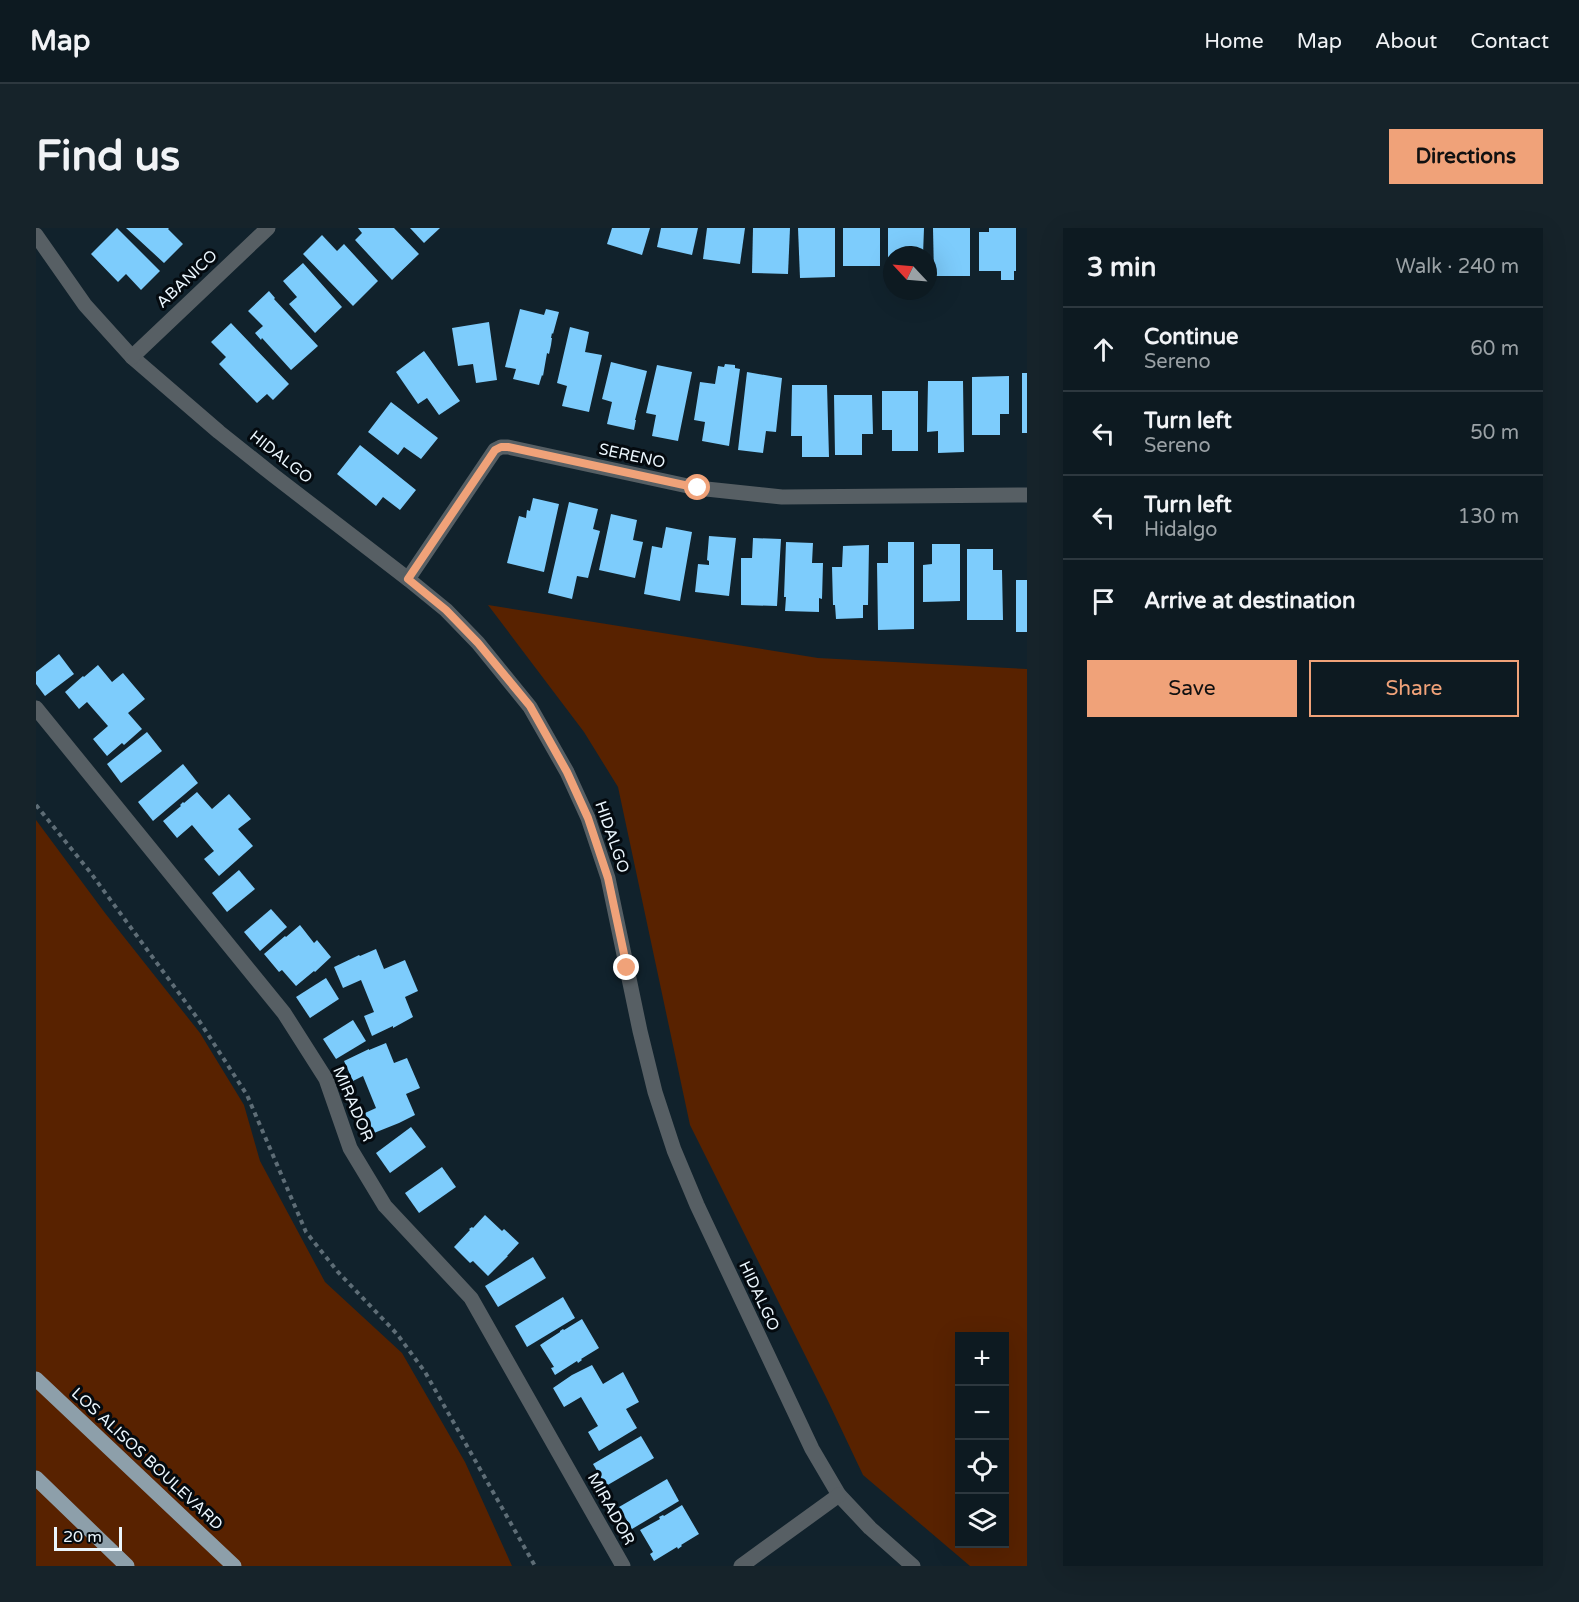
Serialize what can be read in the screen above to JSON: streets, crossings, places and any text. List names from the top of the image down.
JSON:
{
  "streets": {
    "main road": ["LOS ALISOS BOULEVARD"],
    "street": [
      "ABANICO",
      "SERENO",
      "HIDALGO",
      "MIRADOR"
    ]
  },
  "crossings": [
    ["ABANICO", "HIDALGO"],
    ["SERENO", "HIDALGO"]
  ],
  "scale_bar": "20 m",
  "north": "top left",
  "page": {
    "header": "Map",
    "nav": [
      "Home",
      "Map",
      "About",
      "Contact"
    ],
    "buttons": [
      "Directions",
      ["Save", "Share"]
    ],
    "title": "Find us",
    "heading": ["3 min", "Walk · 240 m"],
    "list": [
      ["Continue", "Sereno", "60 m"],
      ["Turn left", "Sereno", "50 m"],
      ["Turn left", "Hidalgo", "130 m"],
      "Arrive at destination"
    ],
    "map_buttons": ["+", "−"],
    "scale": "20 m"
  }
}
